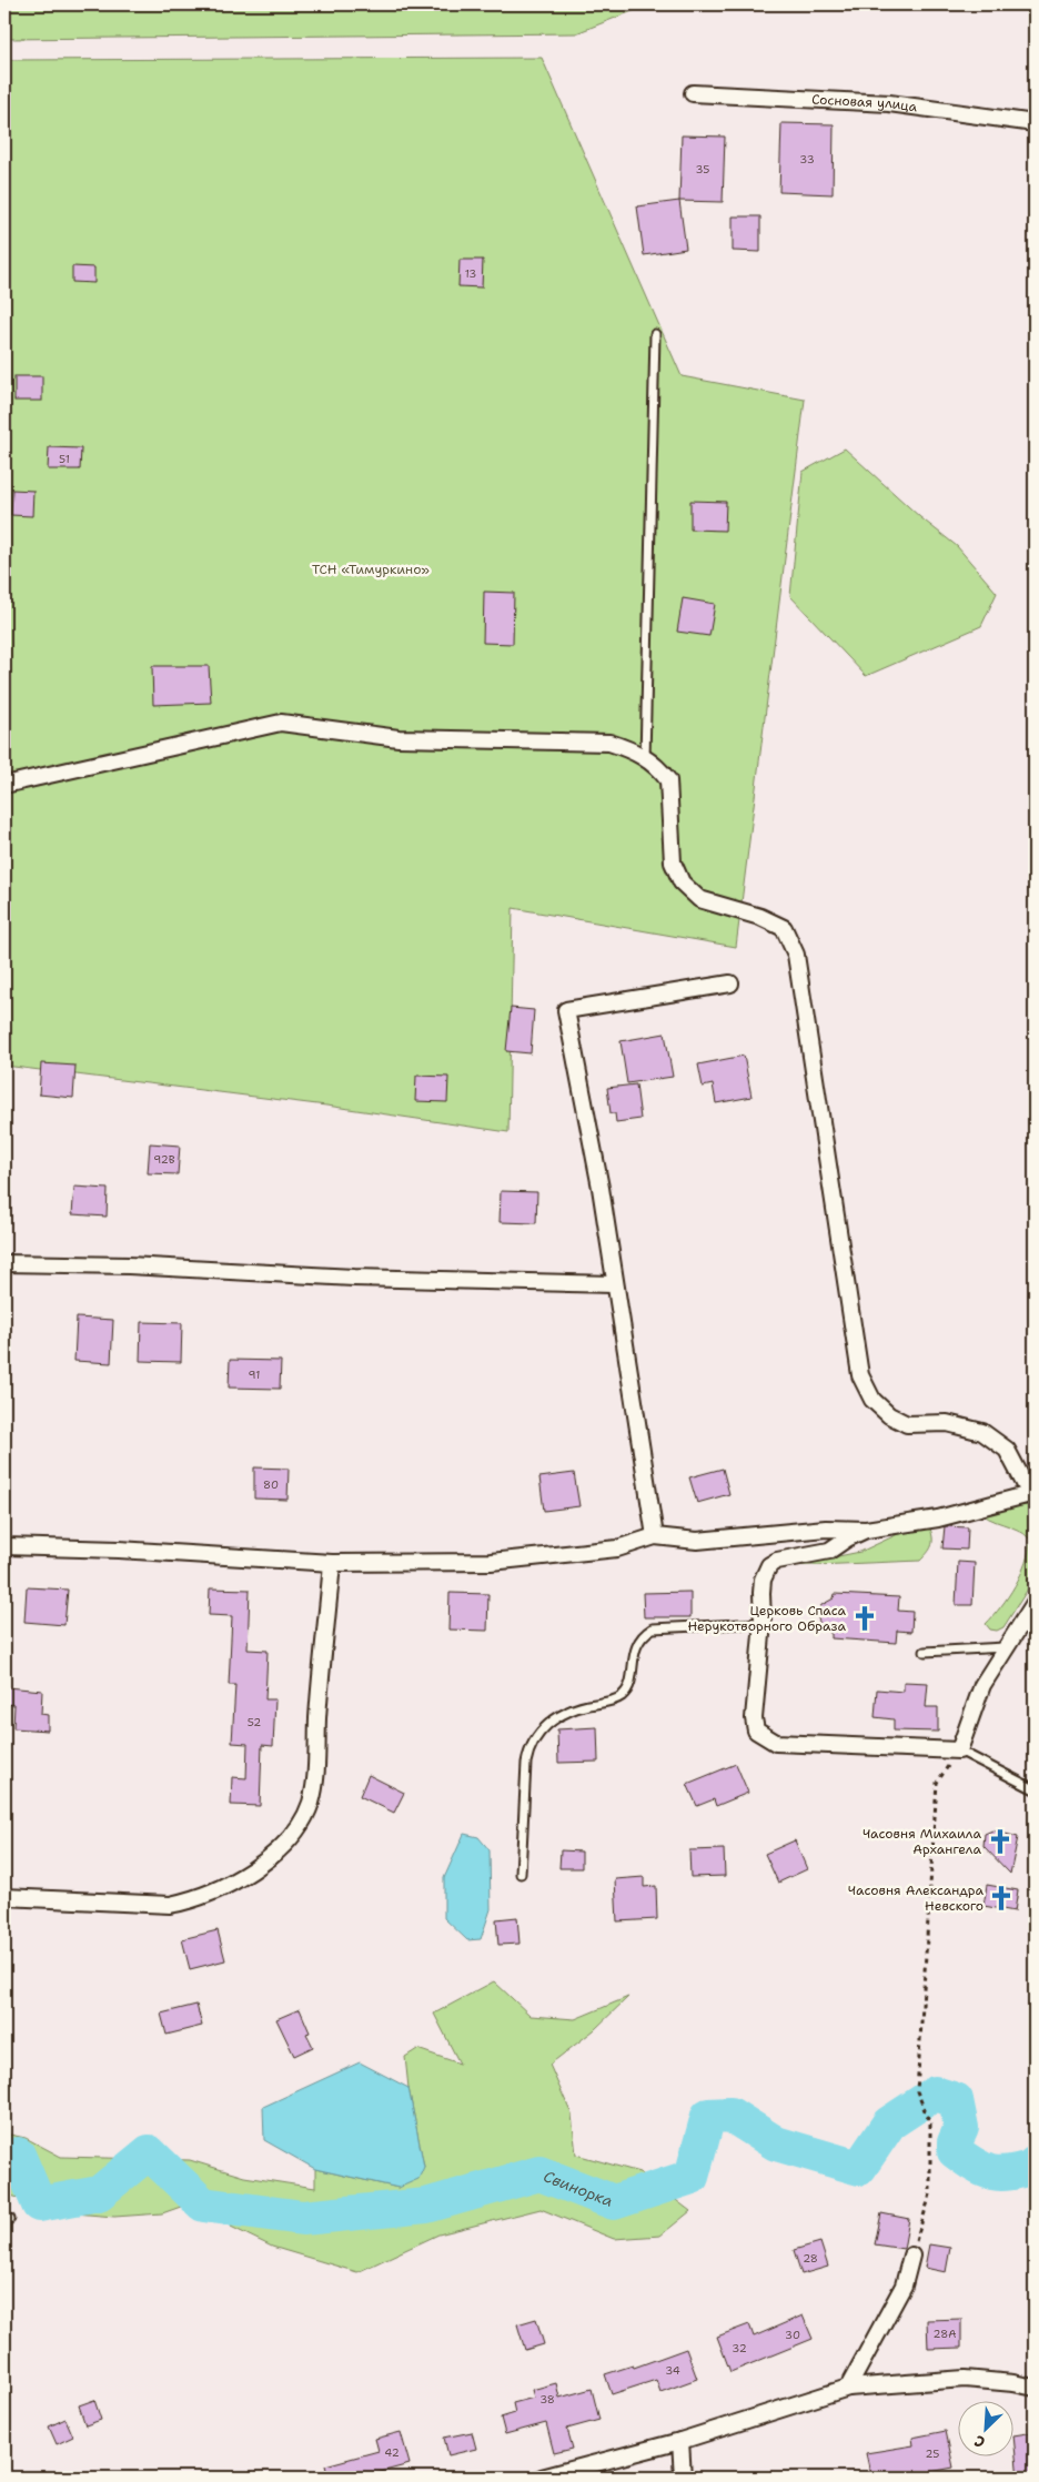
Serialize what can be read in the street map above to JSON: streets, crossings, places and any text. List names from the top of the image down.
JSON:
{
  "streets": {
    "street": ["Сосновая улица"]
  },
  "water": ["Свинорка"],
  "parks": ["ТСН «Тимуркино»"],
  "places": {
    "church": ["Церковь Спаса Нерукотворного Образа", "Часовня Михаила Архангела", "Часовня Александра Невского"]
  },
  "house_numbers": [
    "33",
    "35",
    "13",
    "51",
    "92В",
    "91",
    "80",
    "52",
    "28",
    "28А",
    "30",
    "32",
    "34",
    "38",
    "42",
    "25"
  ],
  "north": "bottom left"
}
